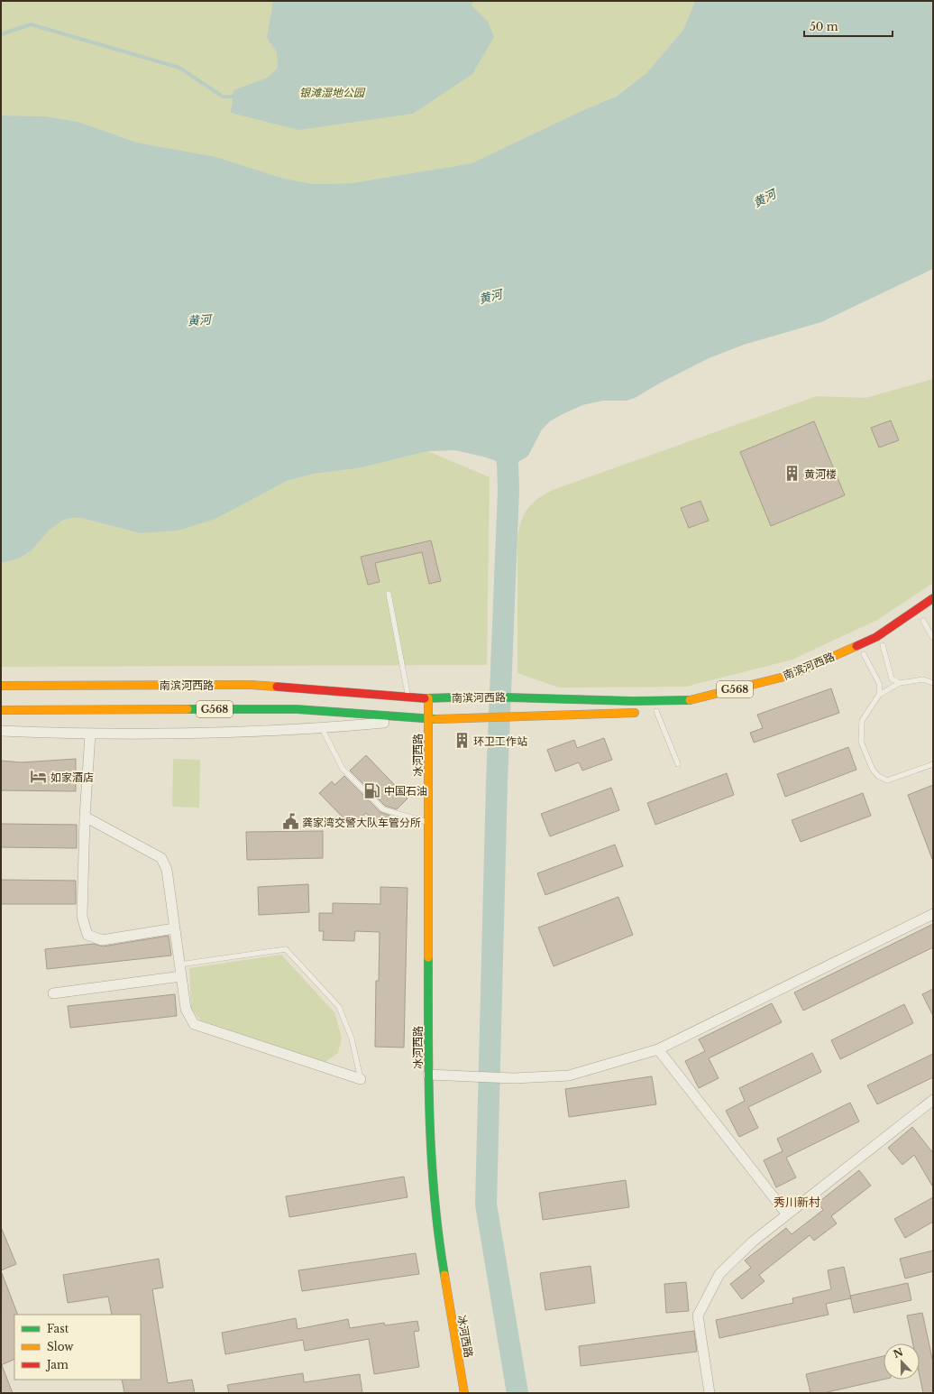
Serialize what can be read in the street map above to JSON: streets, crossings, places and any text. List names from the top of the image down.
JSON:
{
  "streets": {
    "main road": ["南滨河西路", "G568", "冰河西路"]
  },
  "crossings": [
    ["南滨河西路", "冰河西路"]
  ],
  "districts": ["秀川新村"],
  "water": ["黄河"],
  "parks": ["银滩湿地公园"],
  "places": {
    "building": ["黄河楼", "环卫工作站"],
    "hotel": ["如家酒店"],
    "fuel station": ["中国石油"],
    "public building": ["龚家湾交警大队车管分所"]
  },
  "legend": ["Fast", "Slow", "Jam"],
  "scale_bar": "50 m",
  "north": "top"
}
